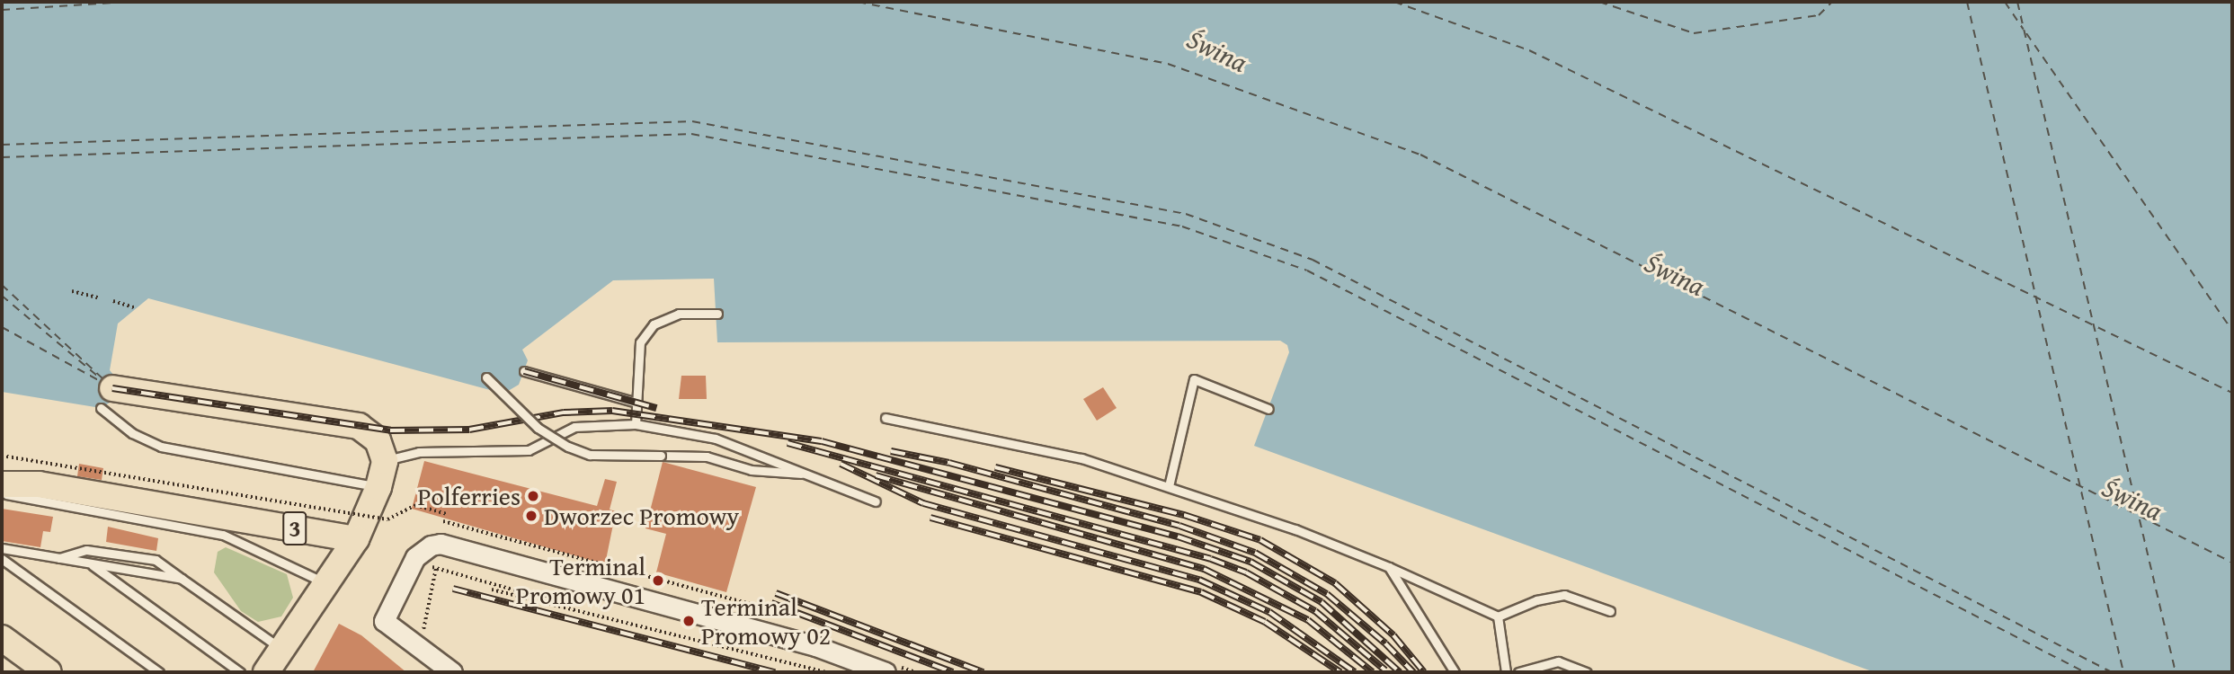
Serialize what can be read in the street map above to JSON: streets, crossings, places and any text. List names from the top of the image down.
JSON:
{
  "streets": {
    "highway": ["3"]
  },
  "water": ["Świna"],
  "places": [
    "Polferries",
    "Dworzec Promowy",
    "Terminal Promowy 01",
    "Terminal Promowy 02"
  ]
}
